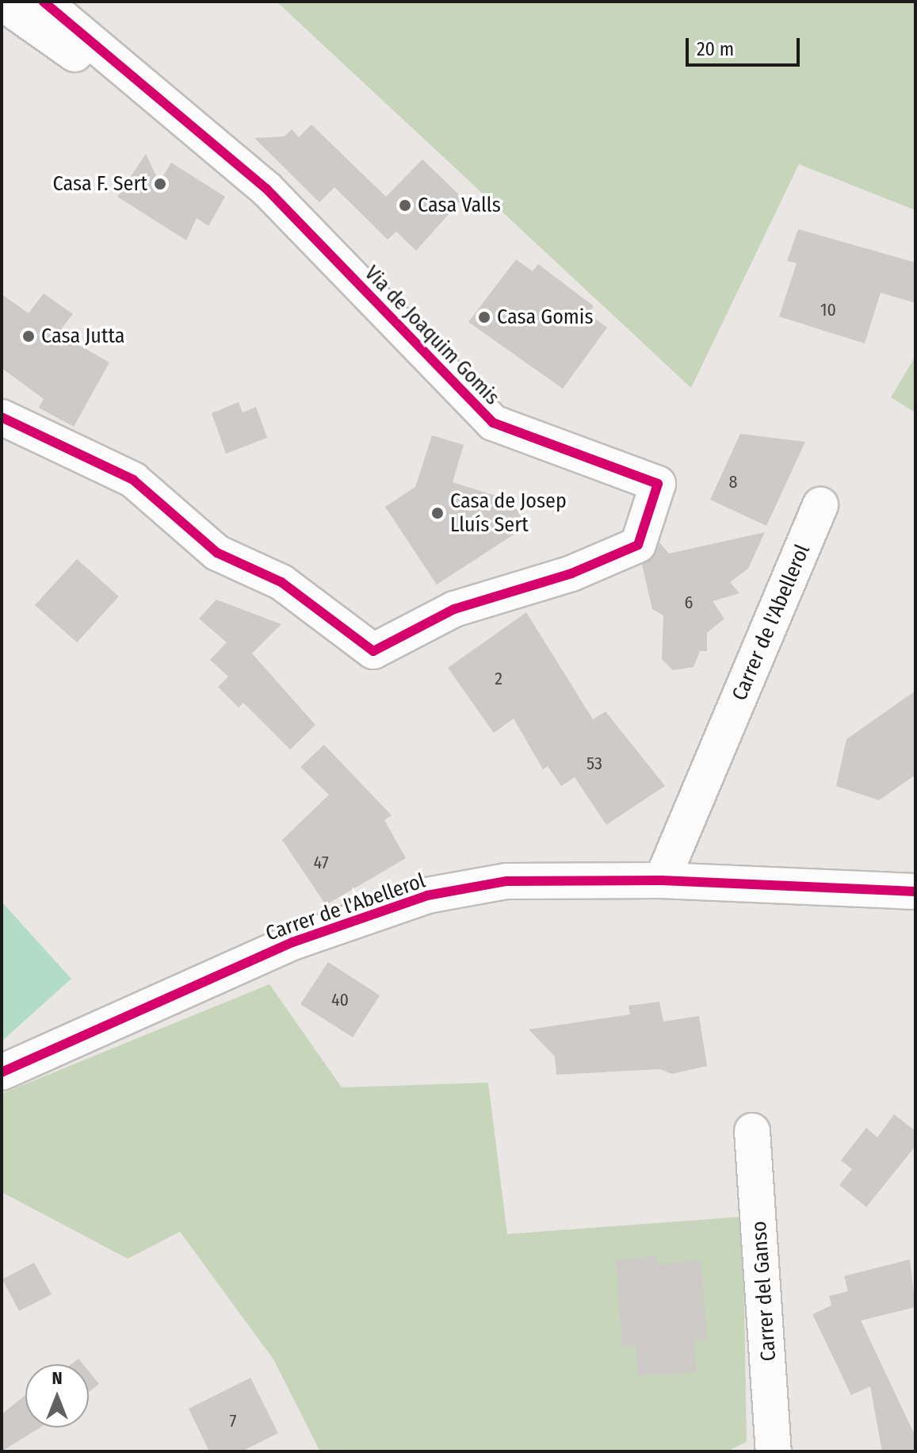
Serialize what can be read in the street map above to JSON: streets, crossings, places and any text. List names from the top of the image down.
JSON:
{
  "streets": {
    "street": ["Via de Joaquim Gomis", "Carrer de l'Abellerol", "Carrer del Ganso"]
  },
  "places": [
    "Casa F. Sert",
    "Casa Valls",
    "Casa Gomis",
    "Casa Jutta",
    "Casa de Josep Lluís Sert"
  ],
  "house_numbers": [
    "10",
    "8",
    "6",
    "2",
    "53",
    "47",
    "40",
    "7"
  ],
  "scale_bar": "20 m",
  "north": "top"
}
